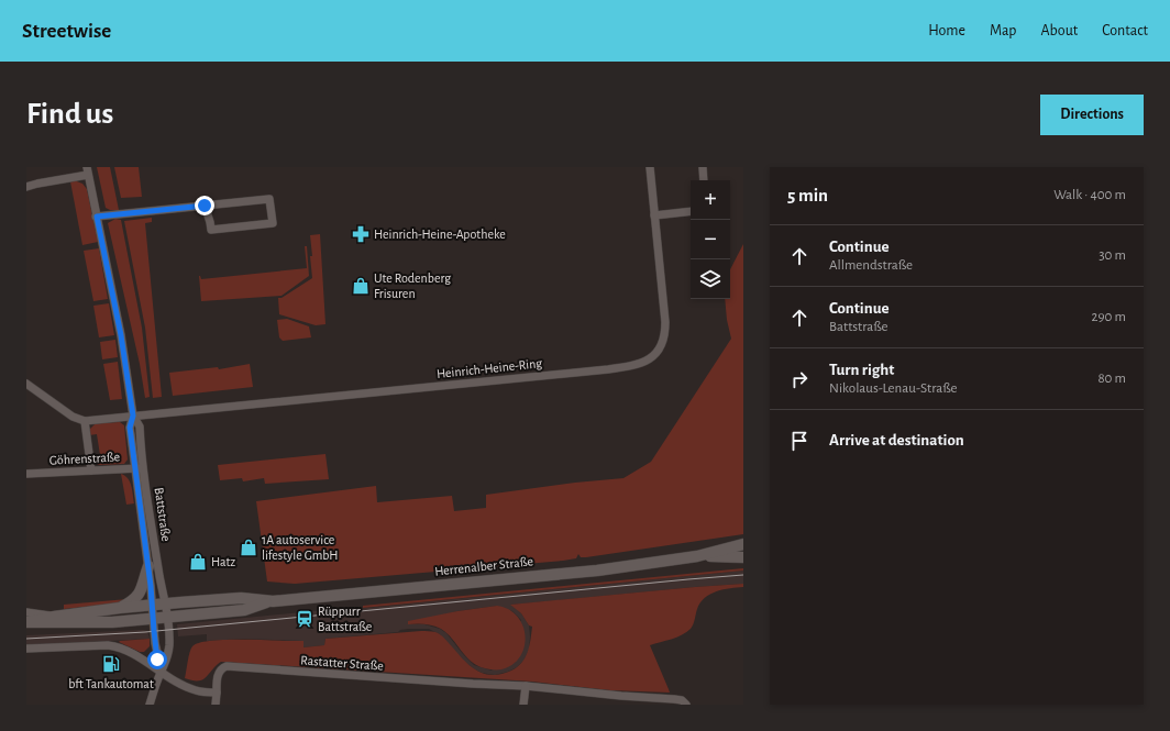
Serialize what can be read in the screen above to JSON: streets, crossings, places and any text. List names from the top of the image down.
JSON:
{
  "streets": {
    "main road": ["Herrenalber Straße"],
    "street": [
      "Heinrich-Heine-Ring",
      "Göhrenstraße",
      "Battstraße",
      "Rastatter Straße"
    ]
  },
  "crossings": [
    ["Heinrich-Heine-Ring", "Battstraße"],
    ["Göhrenstraße", "Battstraße"],
    ["Battstraße", "Herrenalber Straße"]
  ],
  "places": {
    "pharmacy": ["Heinrich-Heine-Apotheke"],
    "shop": ["Ute Rodenberg Frisuren", "1A autoservice lifestyle GmbH", "Hatz"],
    "station": ["Rüppurr Battstraße"],
    "fuel station": ["bft Tankautomat"]
  },
  "page": {
    "header": "Streetwise",
    "nav": [
      "Home",
      "Map",
      "About",
      "Contact"
    ],
    "buttons": "Directions",
    "title": "Find us",
    "heading": ["5 min", "Walk · 400 m"],
    "map_buttons": ["+", "−"],
    "list": [
      ["Continue", "Allmendstraße", "30 m"],
      ["Continue", "Battstraße", "290 m"],
      ["Turn right", "Nikolaus-Lenau-Straße", "80 m"],
      "Arrive at destination"
    ]
  }
}
